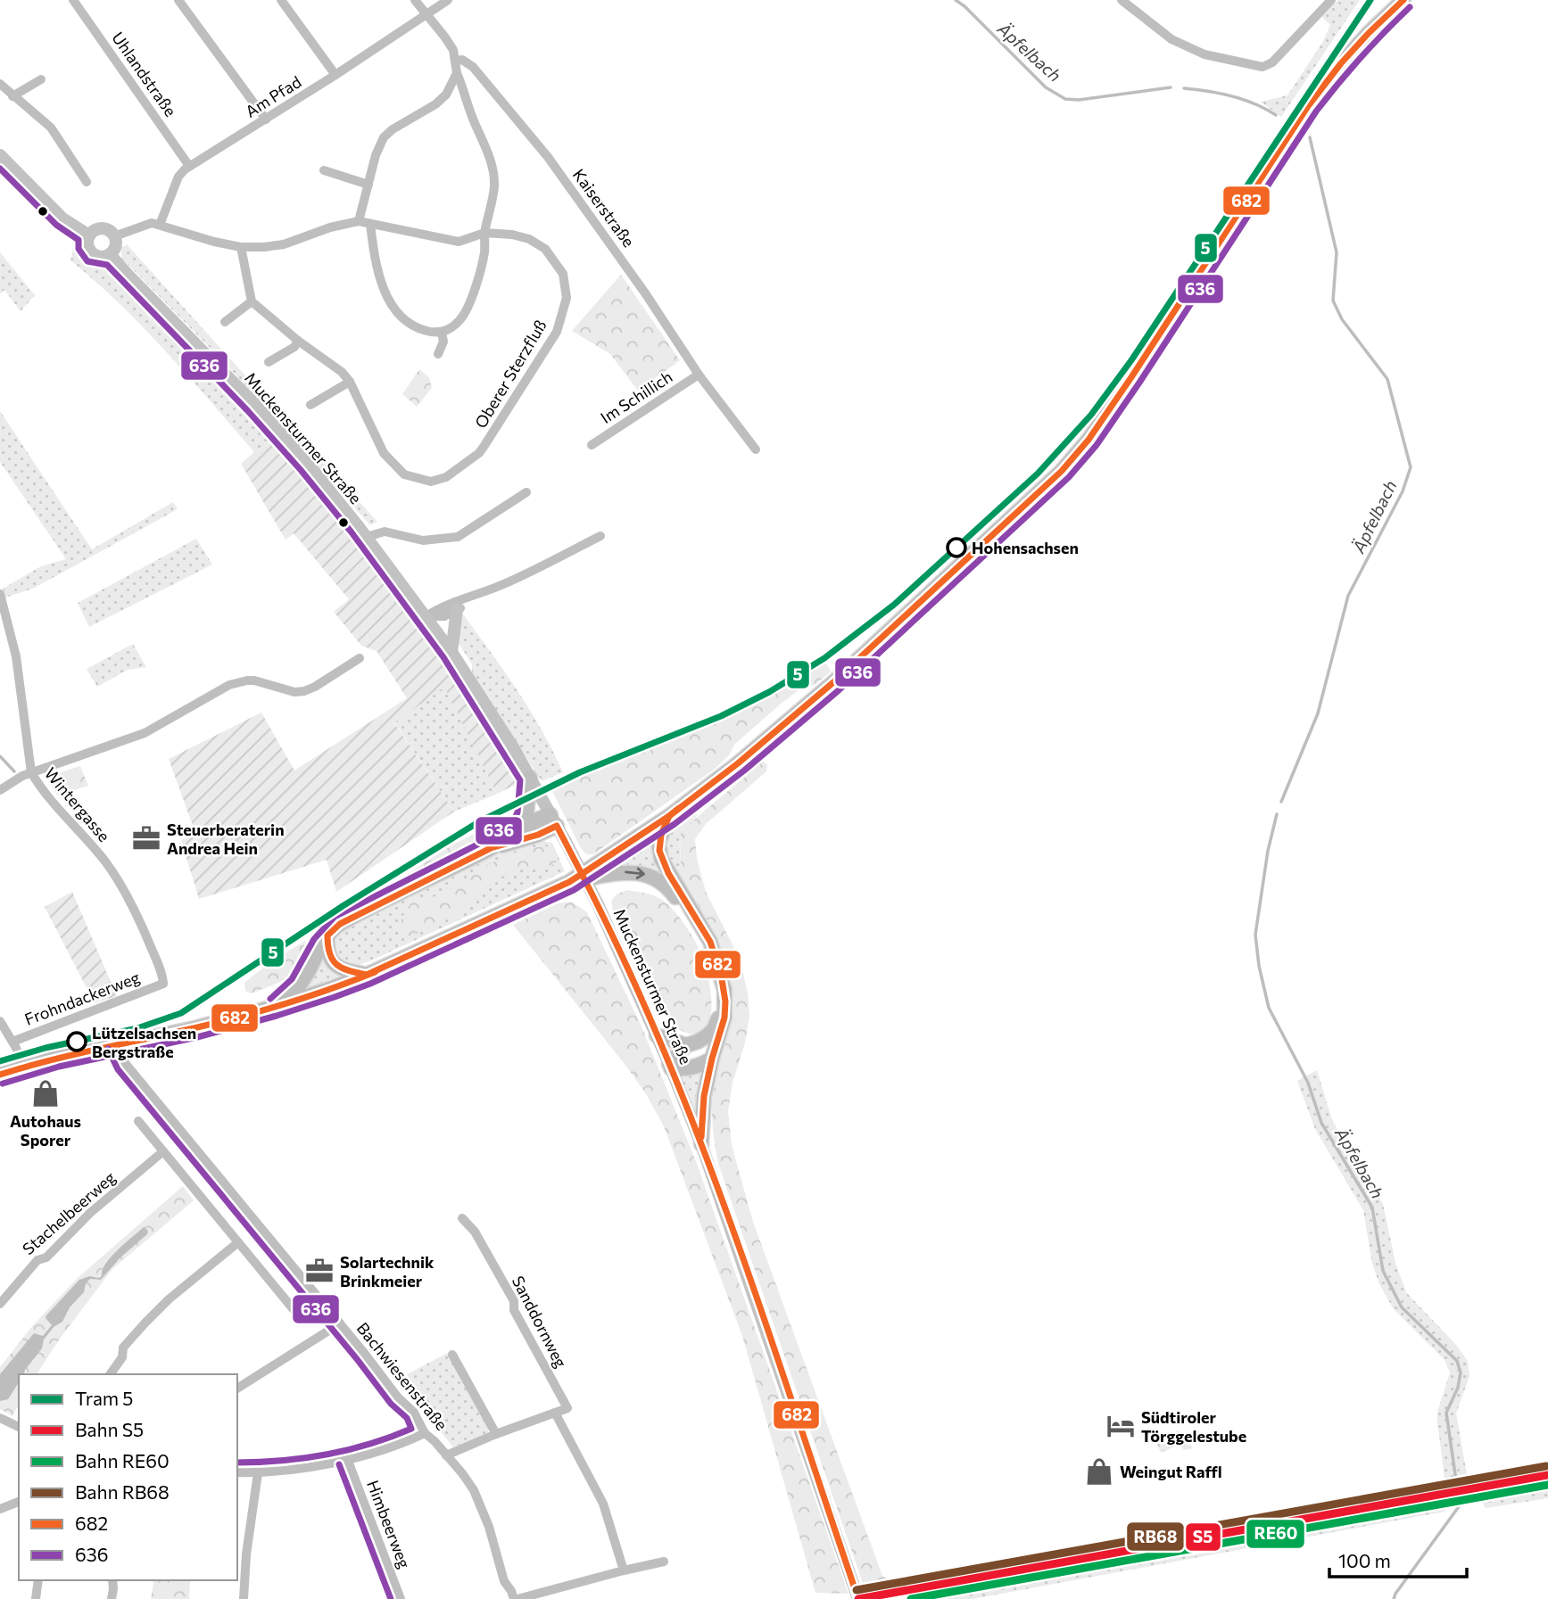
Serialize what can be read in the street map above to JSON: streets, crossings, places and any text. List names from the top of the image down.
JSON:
{
  "streets": {
    "street": [
      "Uhlandstraße",
      "Am Pfad",
      "Kaiserstraße",
      "Oberer Sterzfluß",
      "Im Schillich",
      "Muckensturmer Straße",
      "Wintergasse",
      "Frohndackerweg",
      "Stachelbeerweg",
      "Sanddornweg",
      "Bachwiesenstraße",
      "Himbeerweg"
    ]
  },
  "crossings": [
    ["Uhlandstraße", "Am Pfad"],
    ["Am Pfad", "Oberer Sterzfluß"],
    ["Kaiserstraße", "Im Schillich"],
    ["Oberer Sterzfluß", "Muckensturmer Straße"],
    ["Wintergasse", "Frohndackerweg"]
  ],
  "water": ["Äpfelbach"],
  "places": {
    "other": ["Hohensachsen", "Lützelsachsen Bergstraße"],
    "office": ["Steuerberaterin Andrea Hein", "Solartechnik Brinkmeier"],
    "shop": ["Autohaus Sporer", "Weingut Raffl"],
    "hotel": ["Südtiroler Törggelestube"]
  },
  "lines": [
    "tram line 5",
    "transit line 682",
    "transit line 636",
    "rail line RB68",
    "rail line S5",
    "rail line RE60"
  ],
  "legend": [
    "Tram 5",
    "Bahn S5",
    "Bahn RE60",
    "Bahn RB68",
    "682",
    "636"
  ],
  "scale_bar": "100 m"
}
